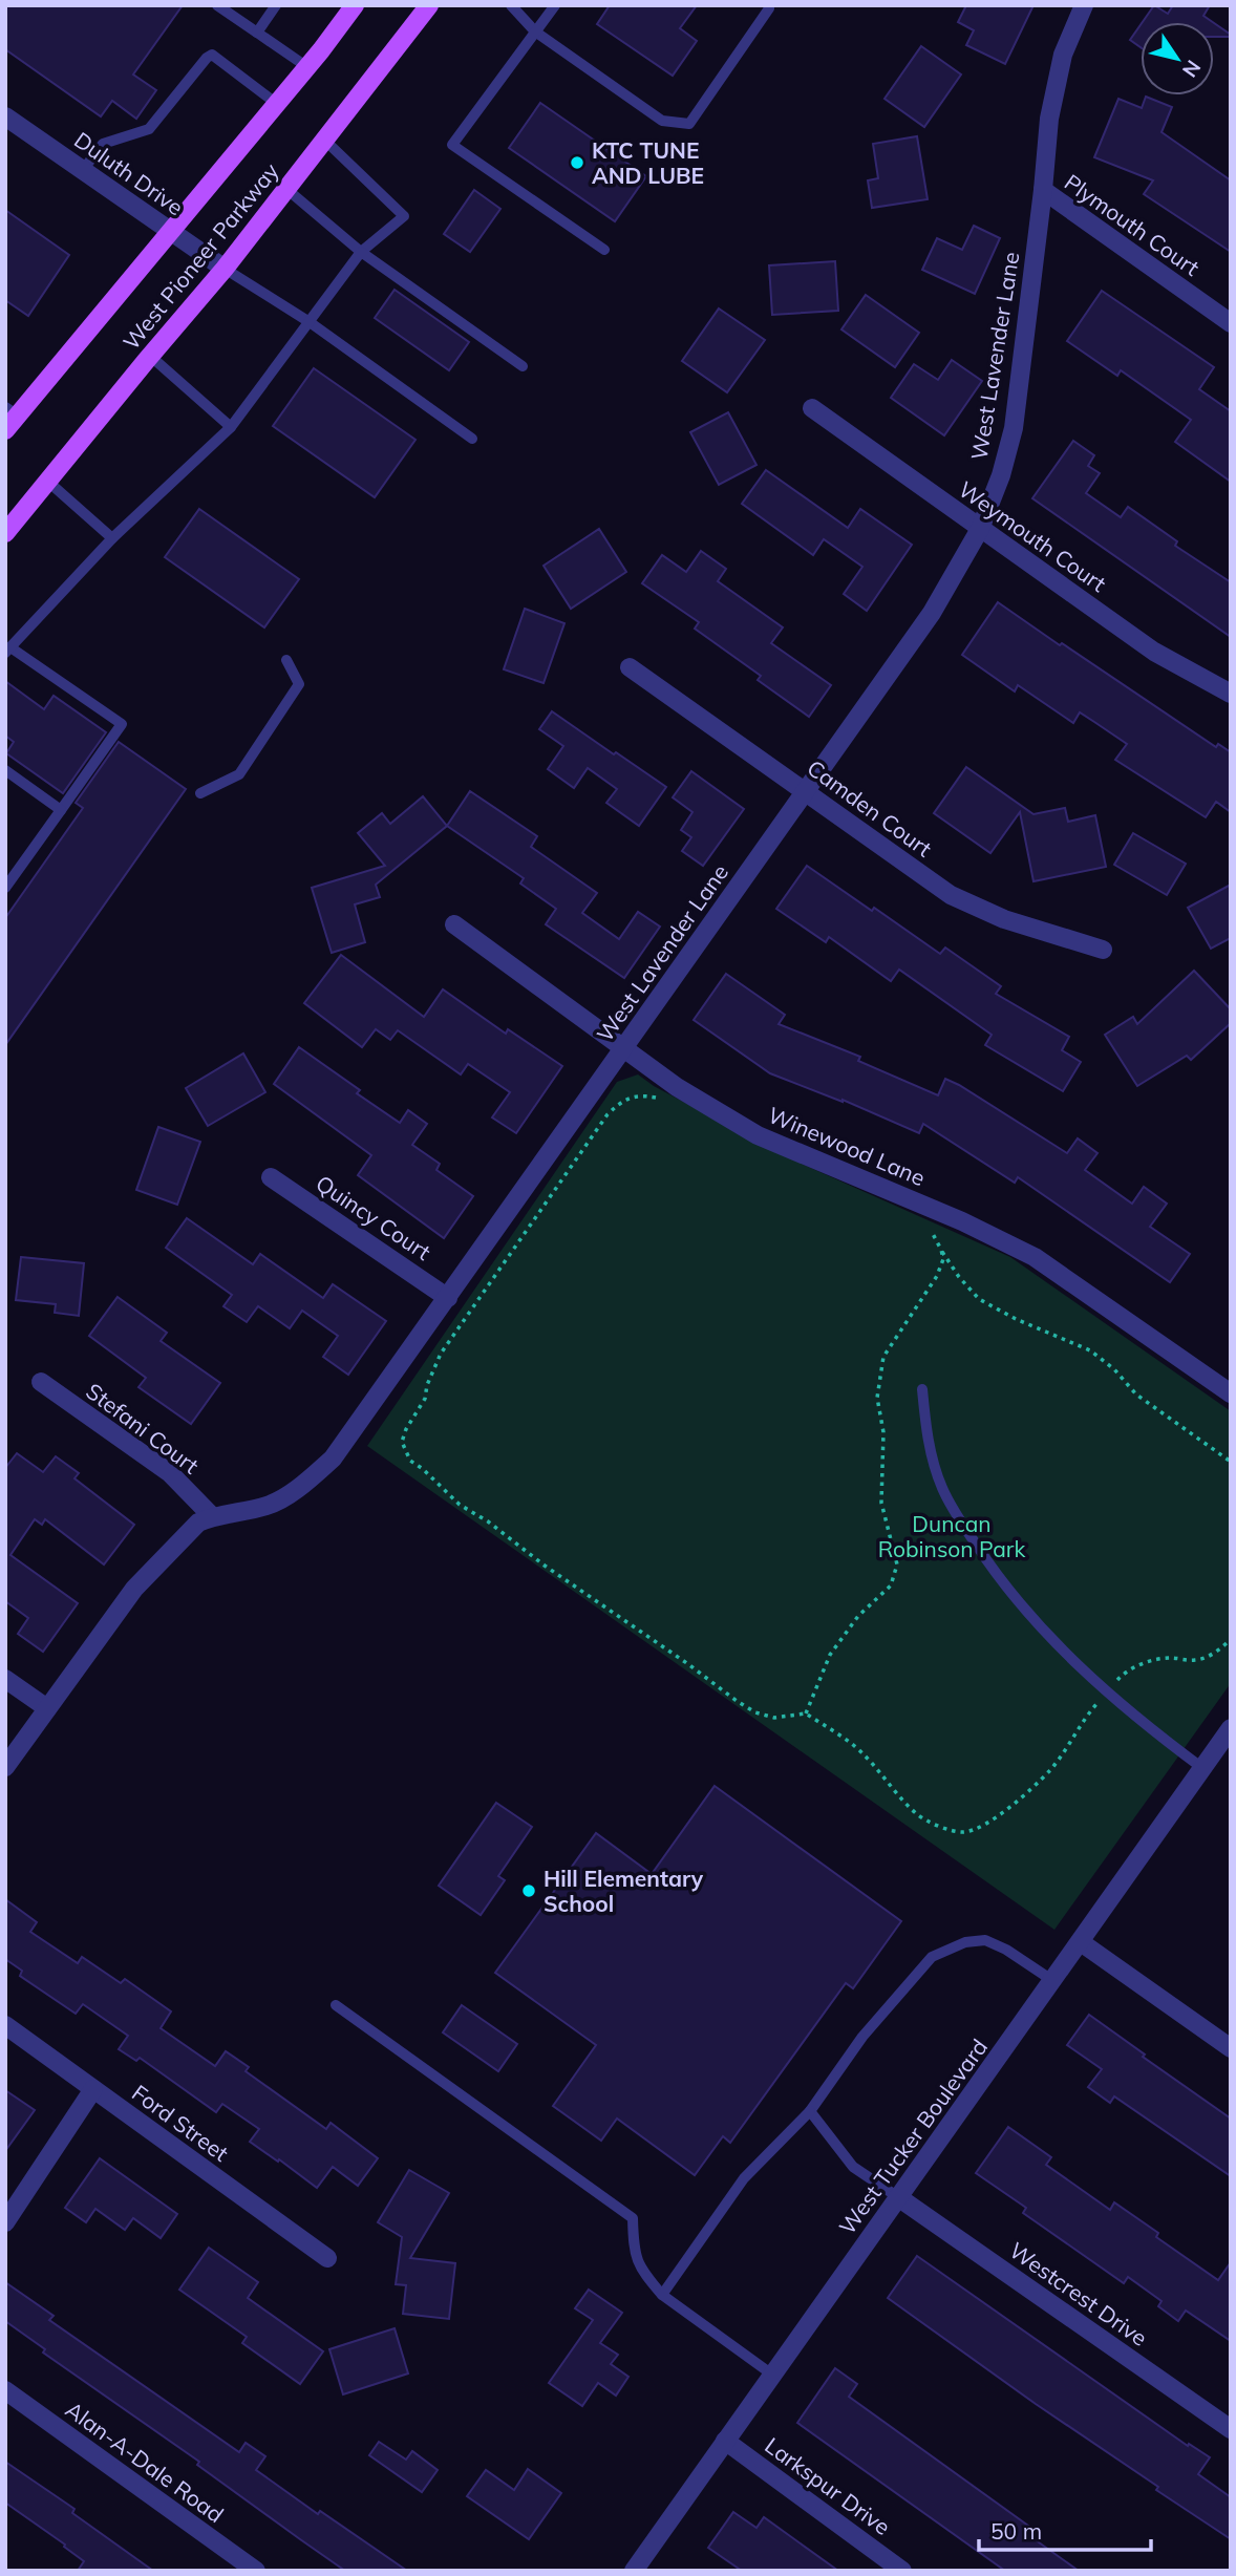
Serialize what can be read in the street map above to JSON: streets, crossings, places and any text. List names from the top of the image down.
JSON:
{
  "streets": {
    "main road": ["West Pioneer Parkway"],
    "street": [
      "Duluth Drive",
      "Plymouth Court",
      "West Lavender Lane",
      "Weymouth Court",
      "Camden Court",
      "Winewood Lane",
      "Quincy Court",
      "Stefani Court",
      "Ford Street",
      "West Tucker Boulevard",
      "Westcrest Drive",
      "Alan-A-Dale Road",
      "Larkspur Drive"
    ]
  },
  "crossings": [
    ["Duluth Drive", "West Pioneer Parkway"],
    ["Plymouth Court", "West Lavender Lane"],
    ["West Lavender Lane", "Weymouth Court"],
    ["West Lavender Lane", "Camden Court"],
    ["West Lavender Lane", "Winewood Lane"],
    ["West Lavender Lane", "Quincy Court"],
    ["West Lavender Lane", "Stefani Court"],
    ["West Tucker Boulevard", "Westcrest Drive"],
    ["West Tucker Boulevard", "Larkspur Drive"]
  ],
  "parks": ["Duncan Robinson Park"],
  "places": ["KTC TUNE AND LUBE", "Hill Elementary School"],
  "scale_bar": "50 m",
  "north": "bottom right"
}
